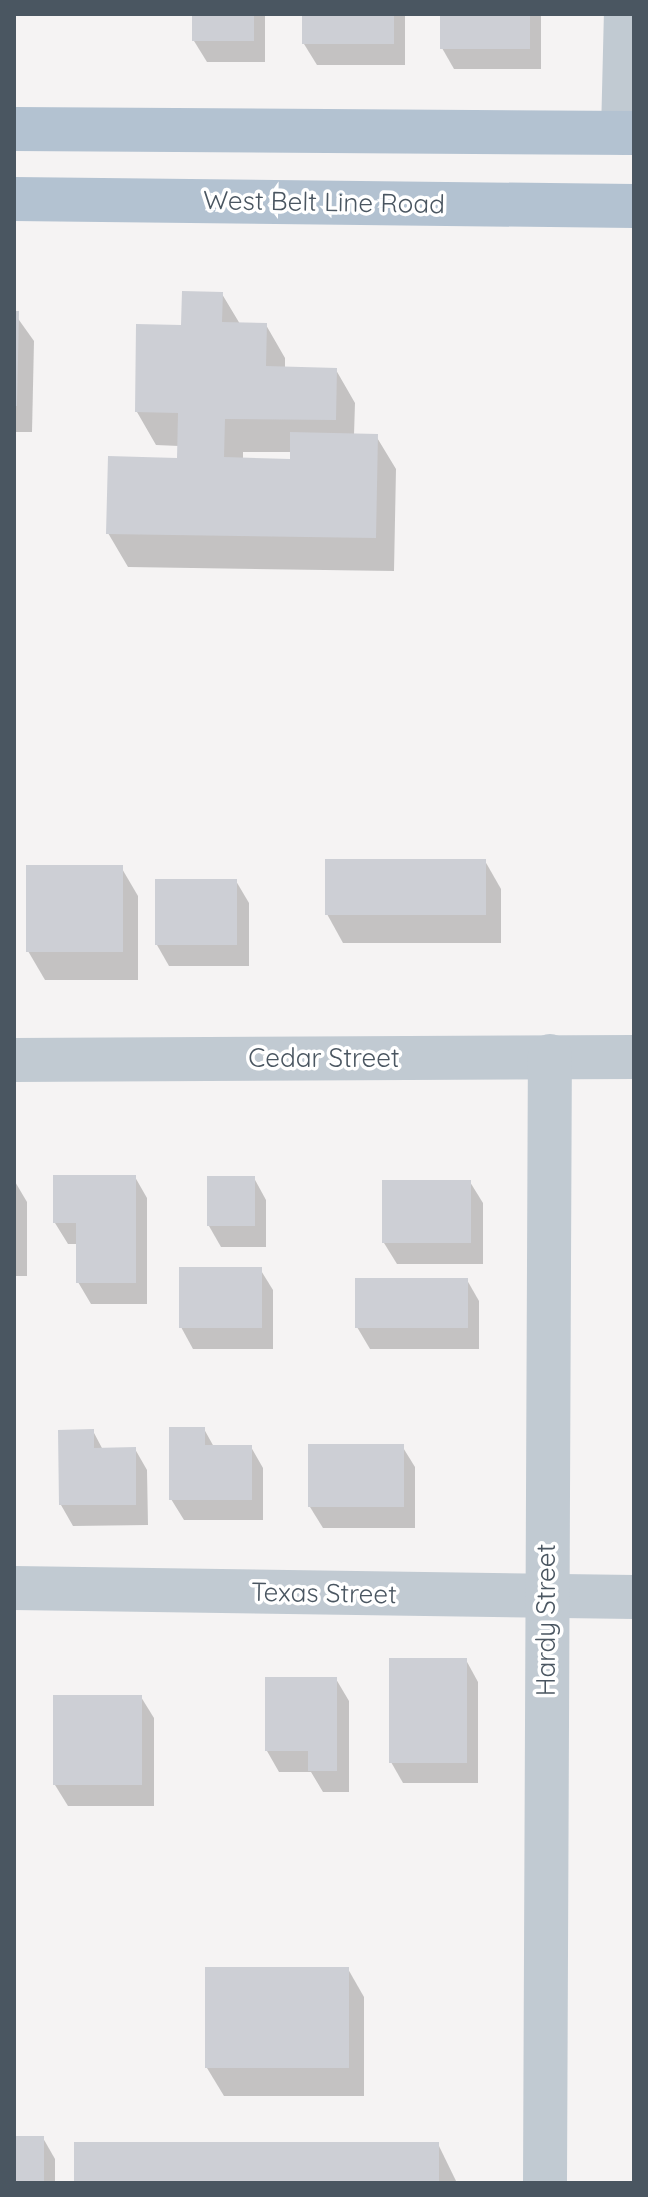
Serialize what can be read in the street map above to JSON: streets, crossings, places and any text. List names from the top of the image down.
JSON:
{
  "streets": {
    "main road": ["West Belt Line Road"],
    "street": ["Cedar Street", "Texas Street", "Hardy Street"]
  },
  "crossings": [
    ["Cedar Street", "Hardy Street"],
    ["Texas Street", "Hardy Street"]
  ]
}
